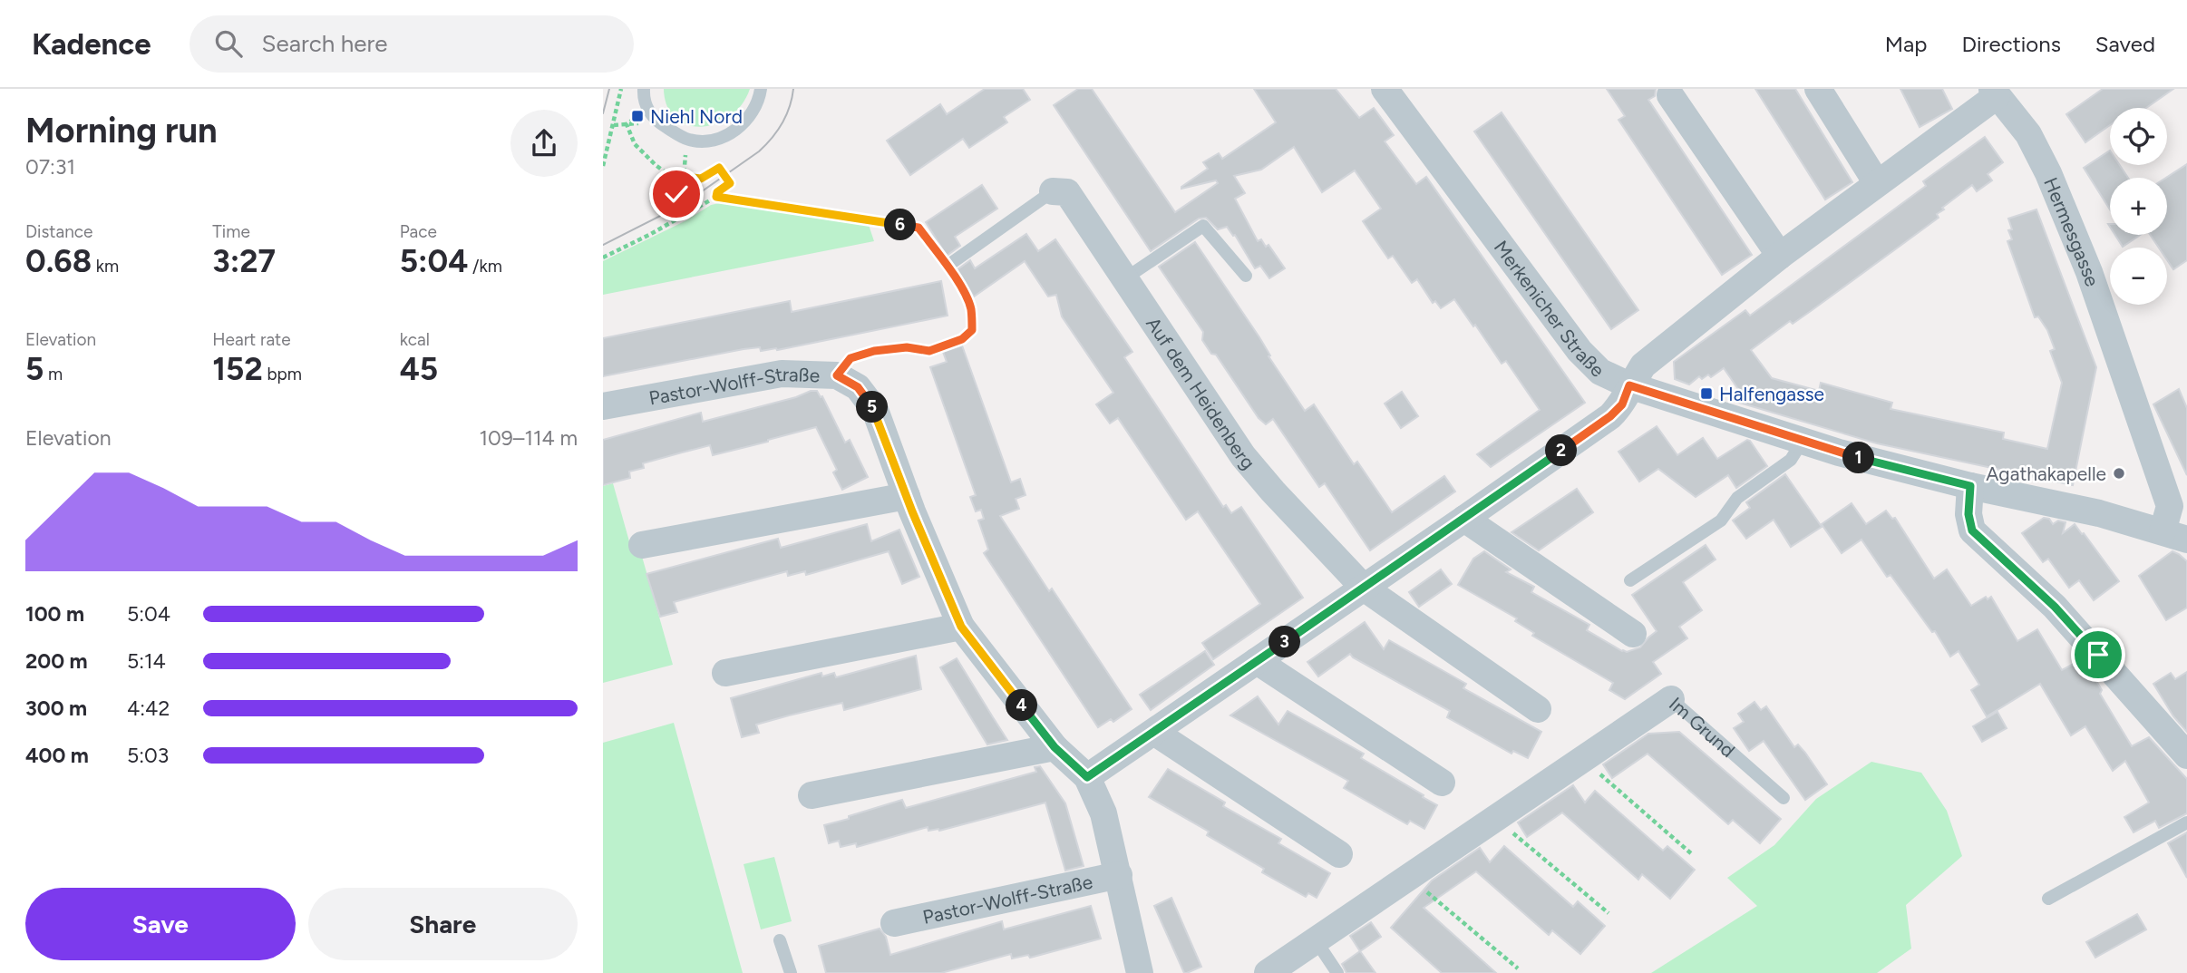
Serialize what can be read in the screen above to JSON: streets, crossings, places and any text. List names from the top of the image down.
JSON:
{
  "streets": {
    "street": [
      "Hermesgasse",
      "Merkenicher Straße",
      "Pastor-Wolff-Straße",
      "Auf dem Heidenberg",
      "Im Grund"
    ]
  },
  "crossings": [
    ["Hermesgasse", "Merkenicher Straße"]
  ],
  "places": {
    "transit": ["Niehl Nord", "Halfengasse"],
    "other": ["Agathakapelle"]
  },
  "page": {
    "header": "Kadence",
    "search": "Search here",
    "nav": ["Map", "Directions", "Saved"],
    "heading": ["Morning run", "07:31"],
    "map_buttons": ["+", "−"],
    "stats": [
      ["Distance", "0.68 km"],
      ["Time", "3:27"],
      ["Pace", "5:04 /km"],
      ["Elevation", "5 m"],
      ["Heart rate", "152 bpm"],
      ["kcal", "45"]
    ],
    "pins": [
      "6",
      "5",
      "2",
      "1",
      "3",
      "4"
    ],
    "chart": ["Elevation", "109–114 m"],
    "list": [
      {
        "name": "100 m",
        "note": "5:04"
      },
      {
        "name": "200 m",
        "note": "5:14"
      },
      {
        "name": "300 m",
        "note": "4:42"
      },
      {
        "name": "400 m",
        "note": "5:03"
      }
    ],
    "buttons": ["Save", "Share"]
  }
}
